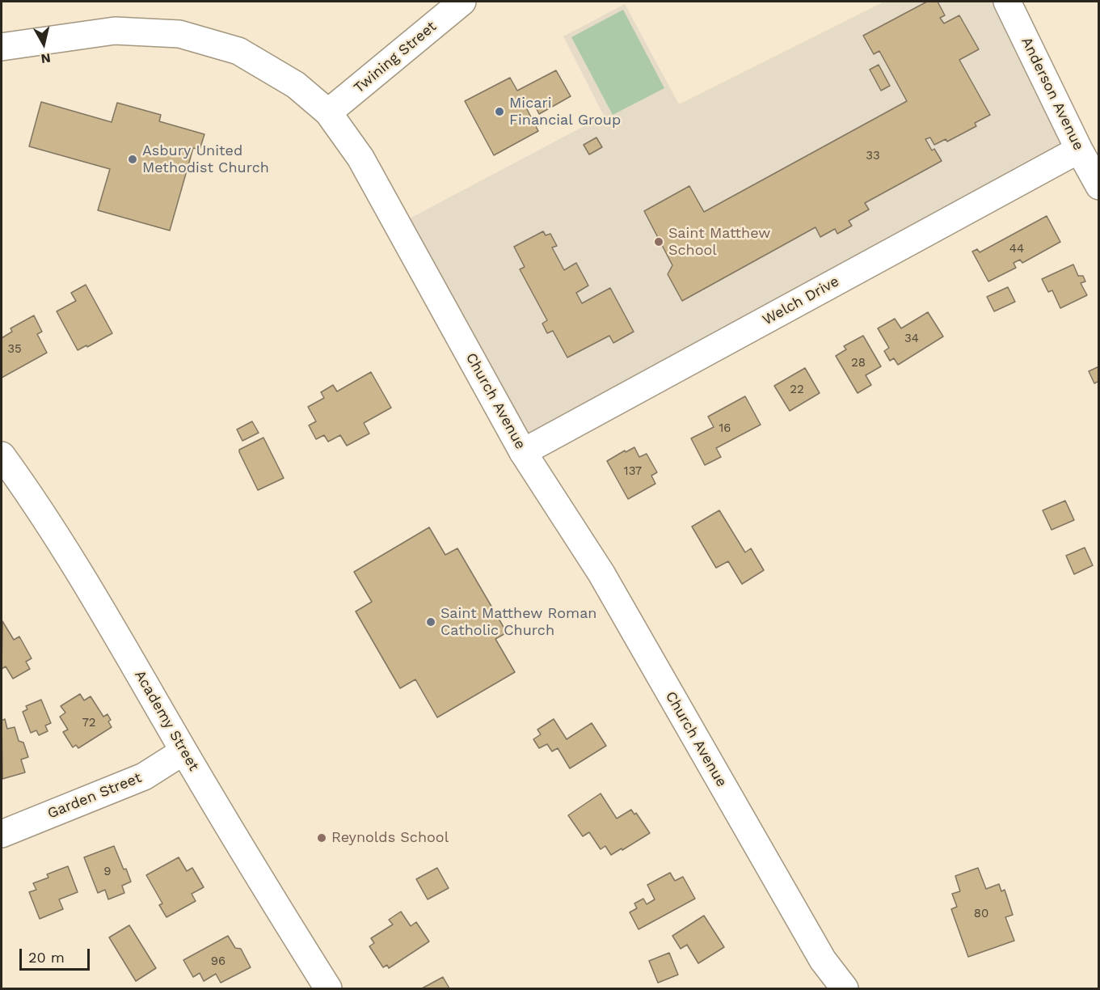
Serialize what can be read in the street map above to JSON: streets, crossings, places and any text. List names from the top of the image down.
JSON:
{
  "streets": {
    "street": [
      "Twining Street",
      "Anderson Avenue",
      "Welch Drive",
      "Church Avenue",
      "Academy Street",
      "Garden Street"
    ]
  },
  "crossings": [
    ["Twining Street", "Church Avenue"],
    ["Anderson Avenue", "Welch Drive"],
    ["Welch Drive", "Church Avenue"],
    ["Academy Street", "Garden Street"]
  ],
  "places": [
    "Micari Financial Group",
    "Asbury United Methodist Church",
    "Saint Matthew School",
    "Saint Matthew Roman Catholic Church",
    "Reynolds School"
  ],
  "house_numbers": [
    "33",
    "44",
    "34",
    "35",
    "28",
    "22",
    "16",
    "137",
    "72",
    "9",
    "80",
    "96"
  ],
  "scale_bar": "20 m",
  "north": "bottom"
}
